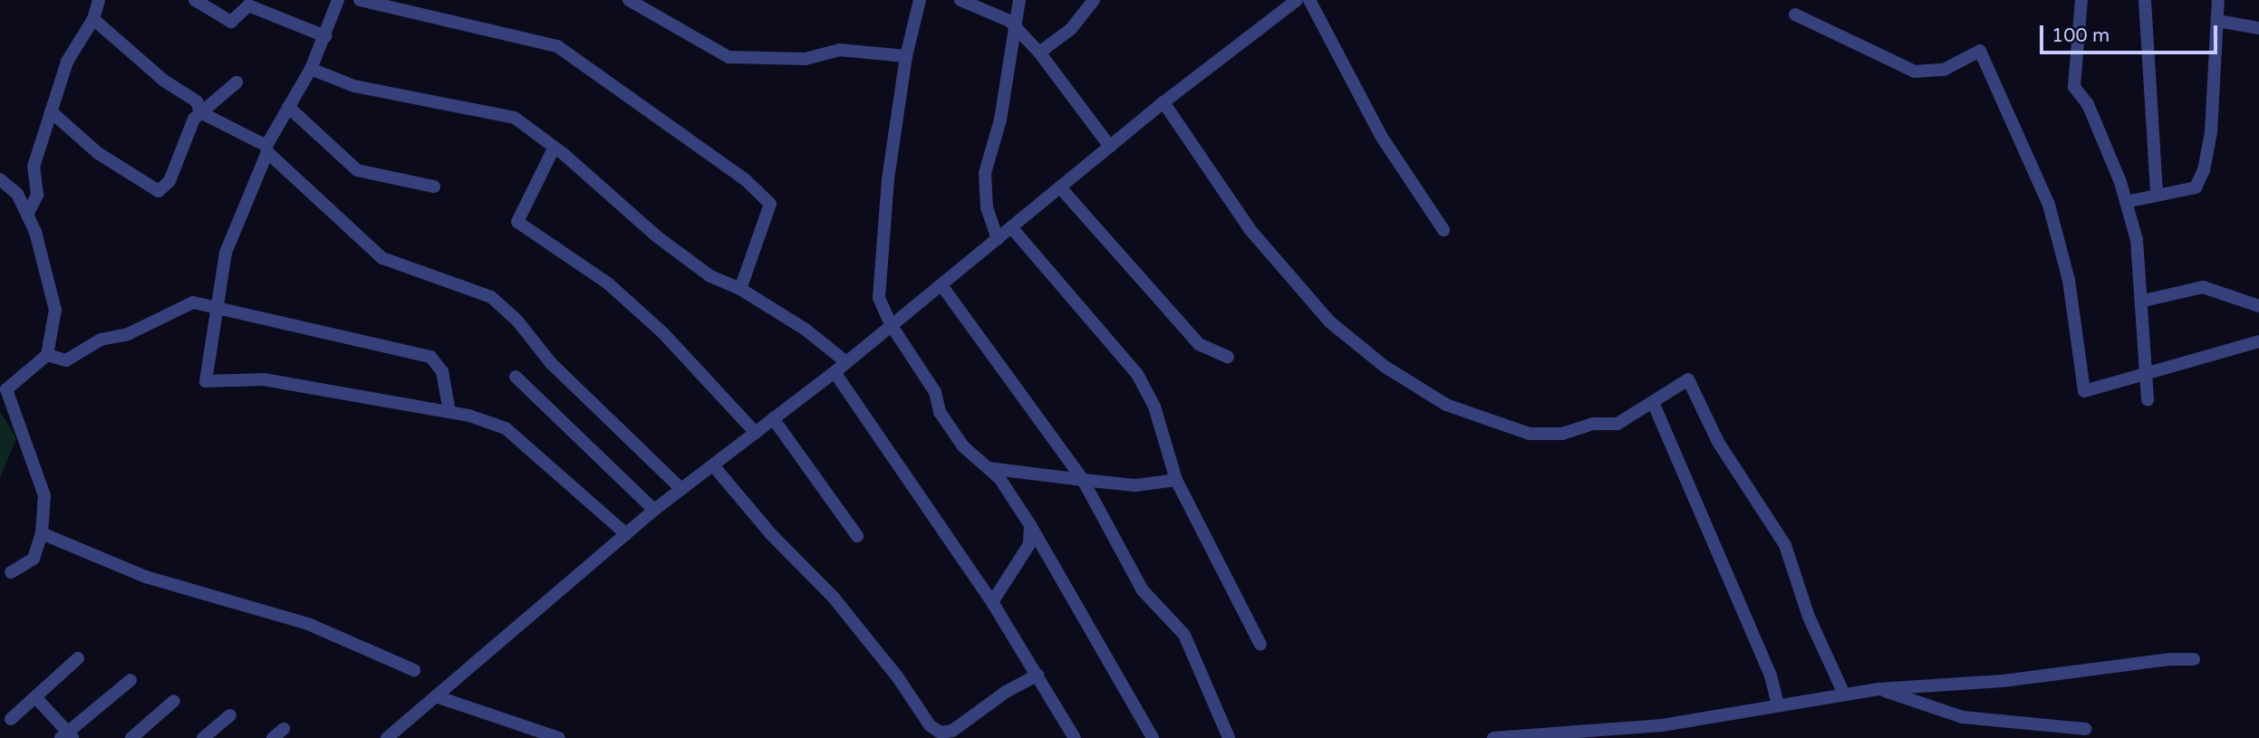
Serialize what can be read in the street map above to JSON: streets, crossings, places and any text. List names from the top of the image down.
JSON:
{
  "scale_bar": "100 m"
}
